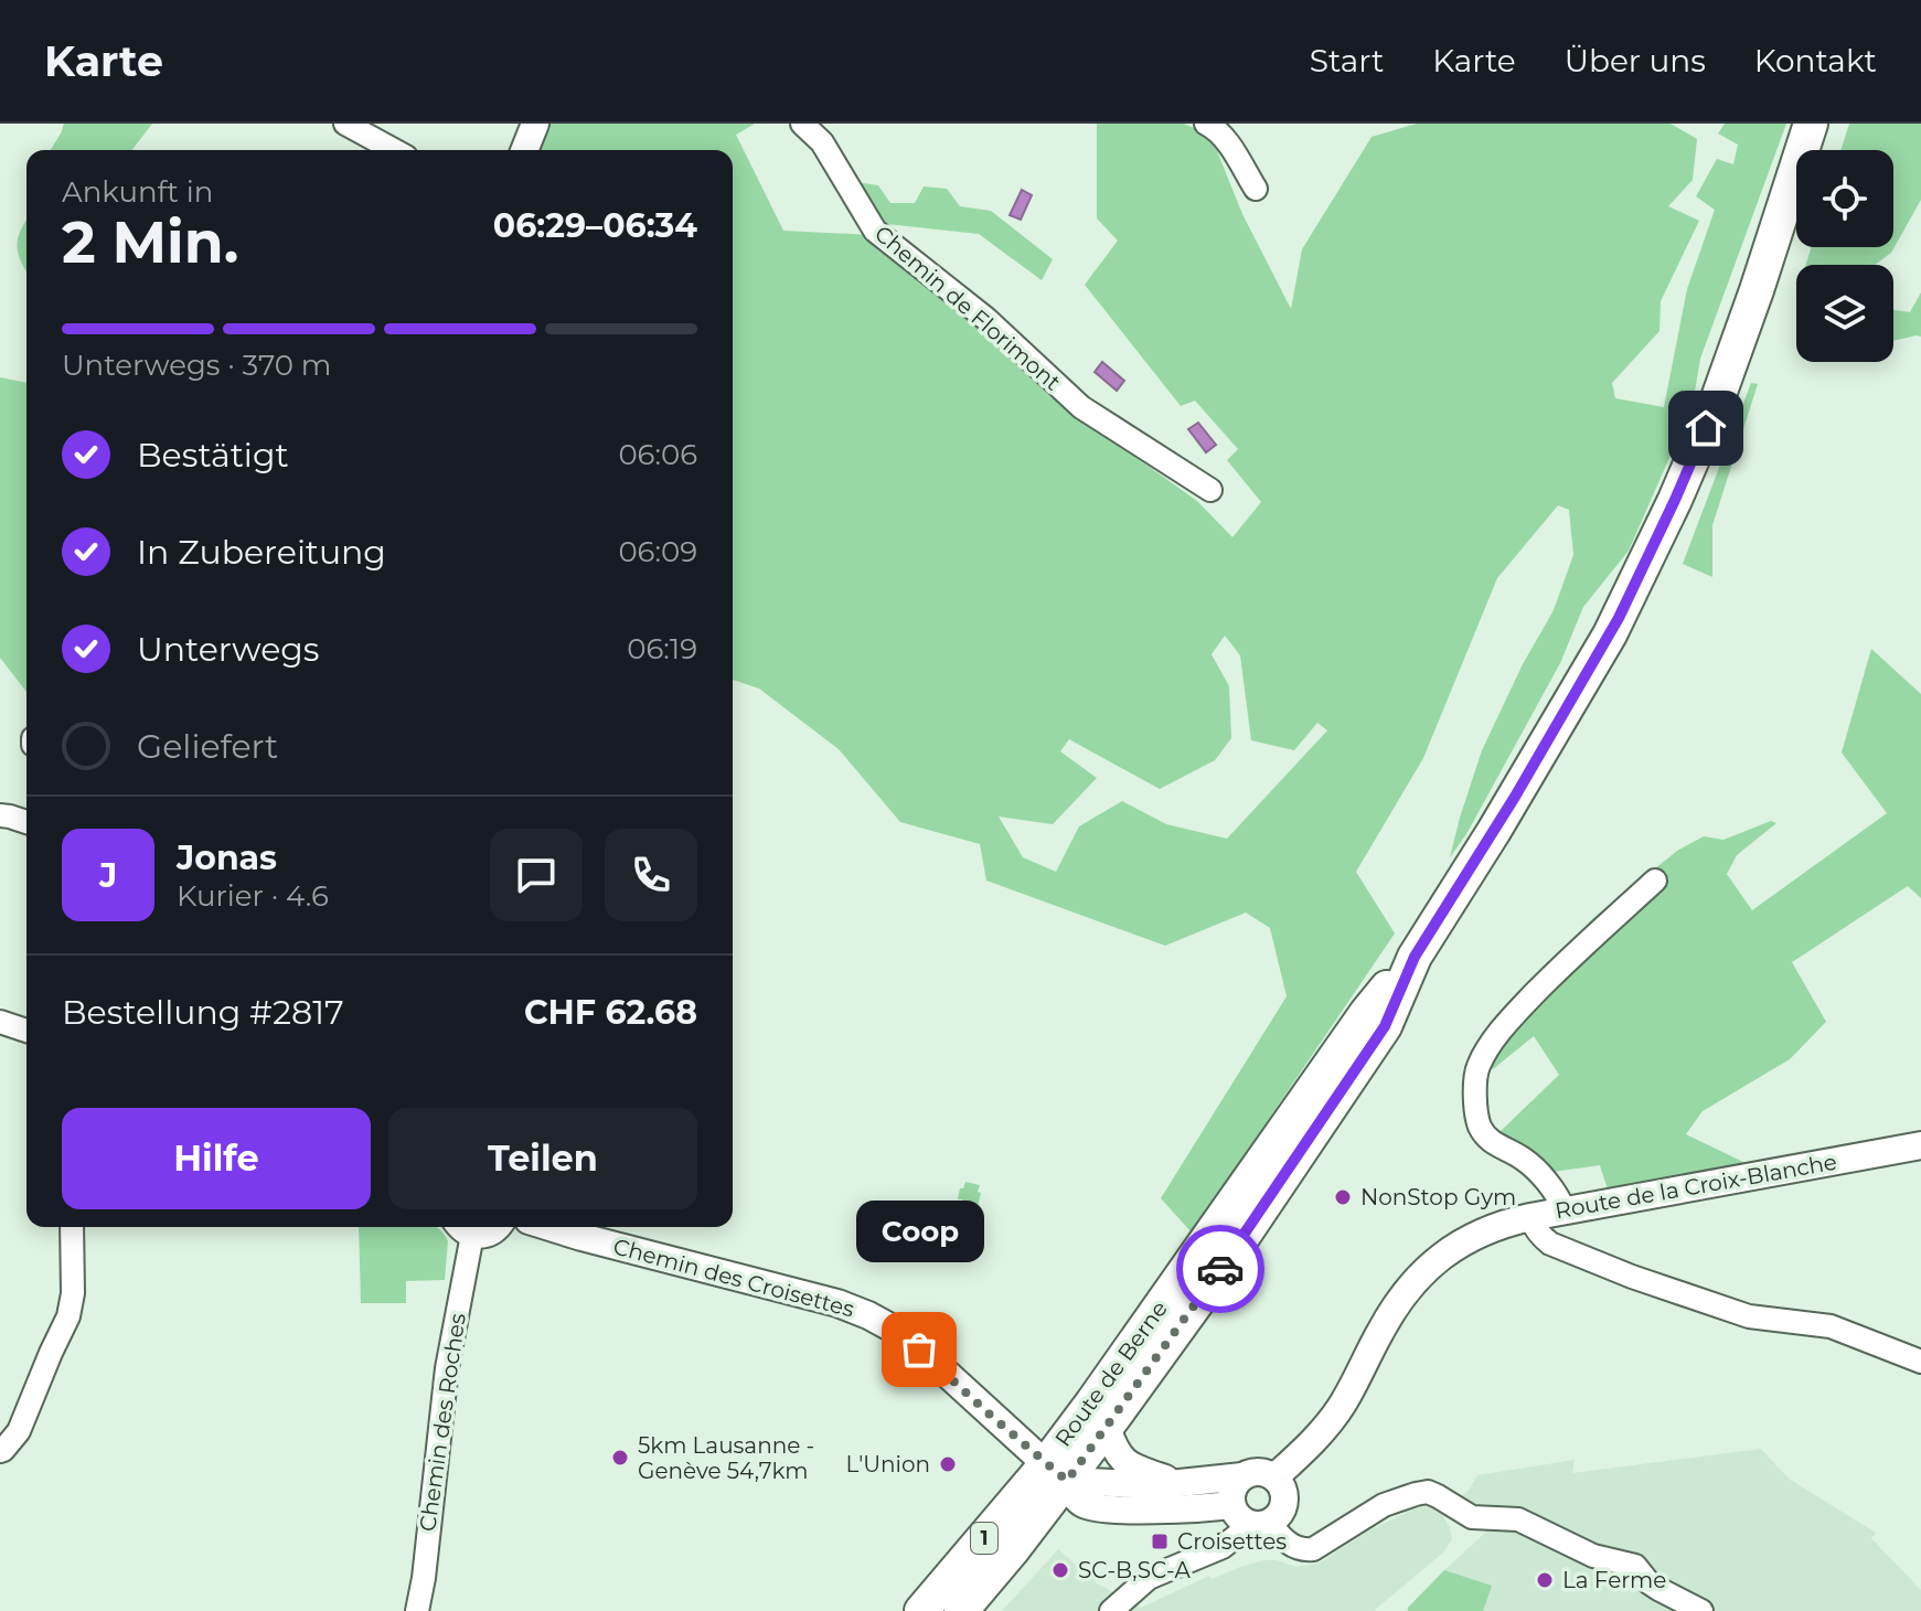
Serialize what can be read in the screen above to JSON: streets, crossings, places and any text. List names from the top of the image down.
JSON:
{
  "streets": {
    "main road": ["Route de Berne", "1"],
    "street": [
      "Chemin de Florimont",
      "Route de la Croix-Blanche",
      "Chemin des Croisettes",
      "Chemin des Roches"
    ]
  },
  "crossings": [
    ["Chemin des Croisettes", "Route de Berne"]
  ],
  "places": {
    "other": [
      "NonStop Gym",
      "Coop",
      "5km Lausanne - Genève 54,7km",
      "L'Union",
      "SC-B,SC-A",
      "La Ferme"
    ],
    "transit": ["Croisettes"]
  },
  "page": {
    "header": "Karte",
    "nav": [
      "Start",
      "Karte",
      "Über uns",
      "Kontakt"
    ],
    "heading": ["2 Min.", "Ankunft in", "06:29–06:34"],
    "panel": [
      "Jonas",
      "Kurier · 4.6",
      "Bestellung #2817",
      "CHF 62.68"
    ],
    "bar": "Unterwegs · 370 m",
    "list": [
      ["Bestätigt", "06:06"],
      ["In Zubereitung", "06:09"],
      ["Unterwegs", "06:19"],
      "Geliefert"
    ],
    "round": "J",
    "buttons": ["Hilfe", "Teilen"],
    "bubble": "Coop"
  }
}
